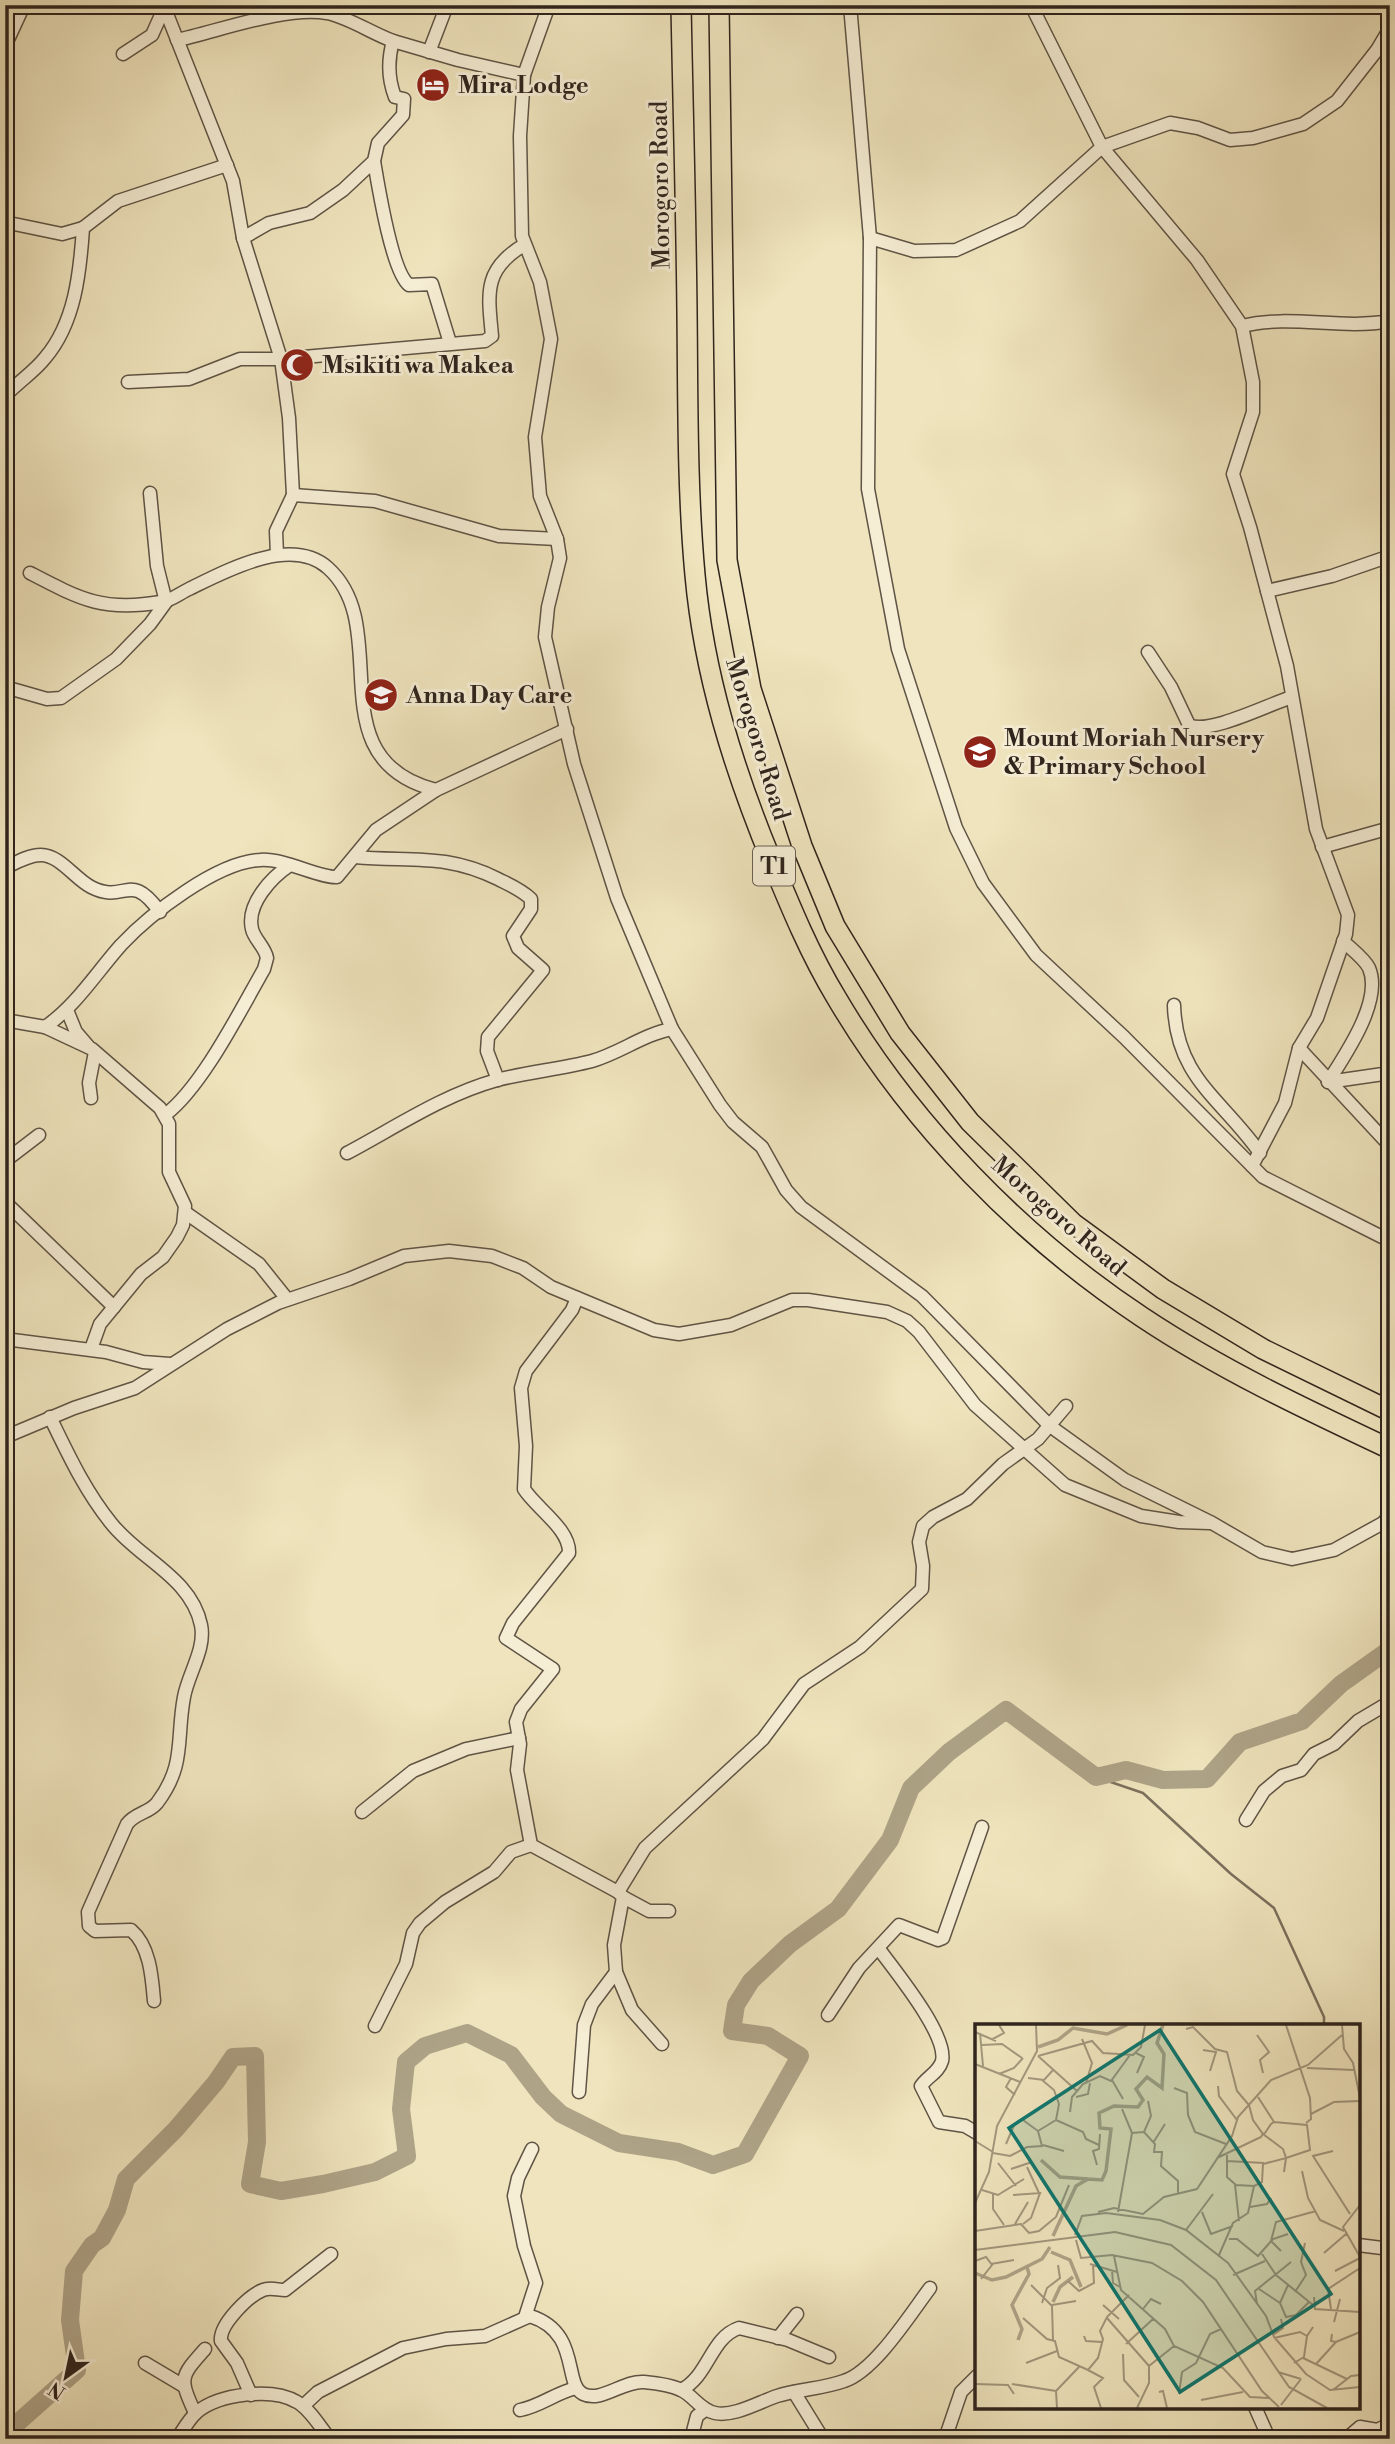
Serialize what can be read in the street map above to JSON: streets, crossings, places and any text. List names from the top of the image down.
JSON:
{
  "streets": {
    "highway": ["Morogoro Road", "T1"]
  },
  "places": {
    "hotel": ["Mira Lodge"],
    "mosque": ["Msikiti wa Makea"],
    "school or university": ["Anna Day Care", "Mount Moriah Nursery & Primary School"]
  },
  "north": "bottom left"
}
